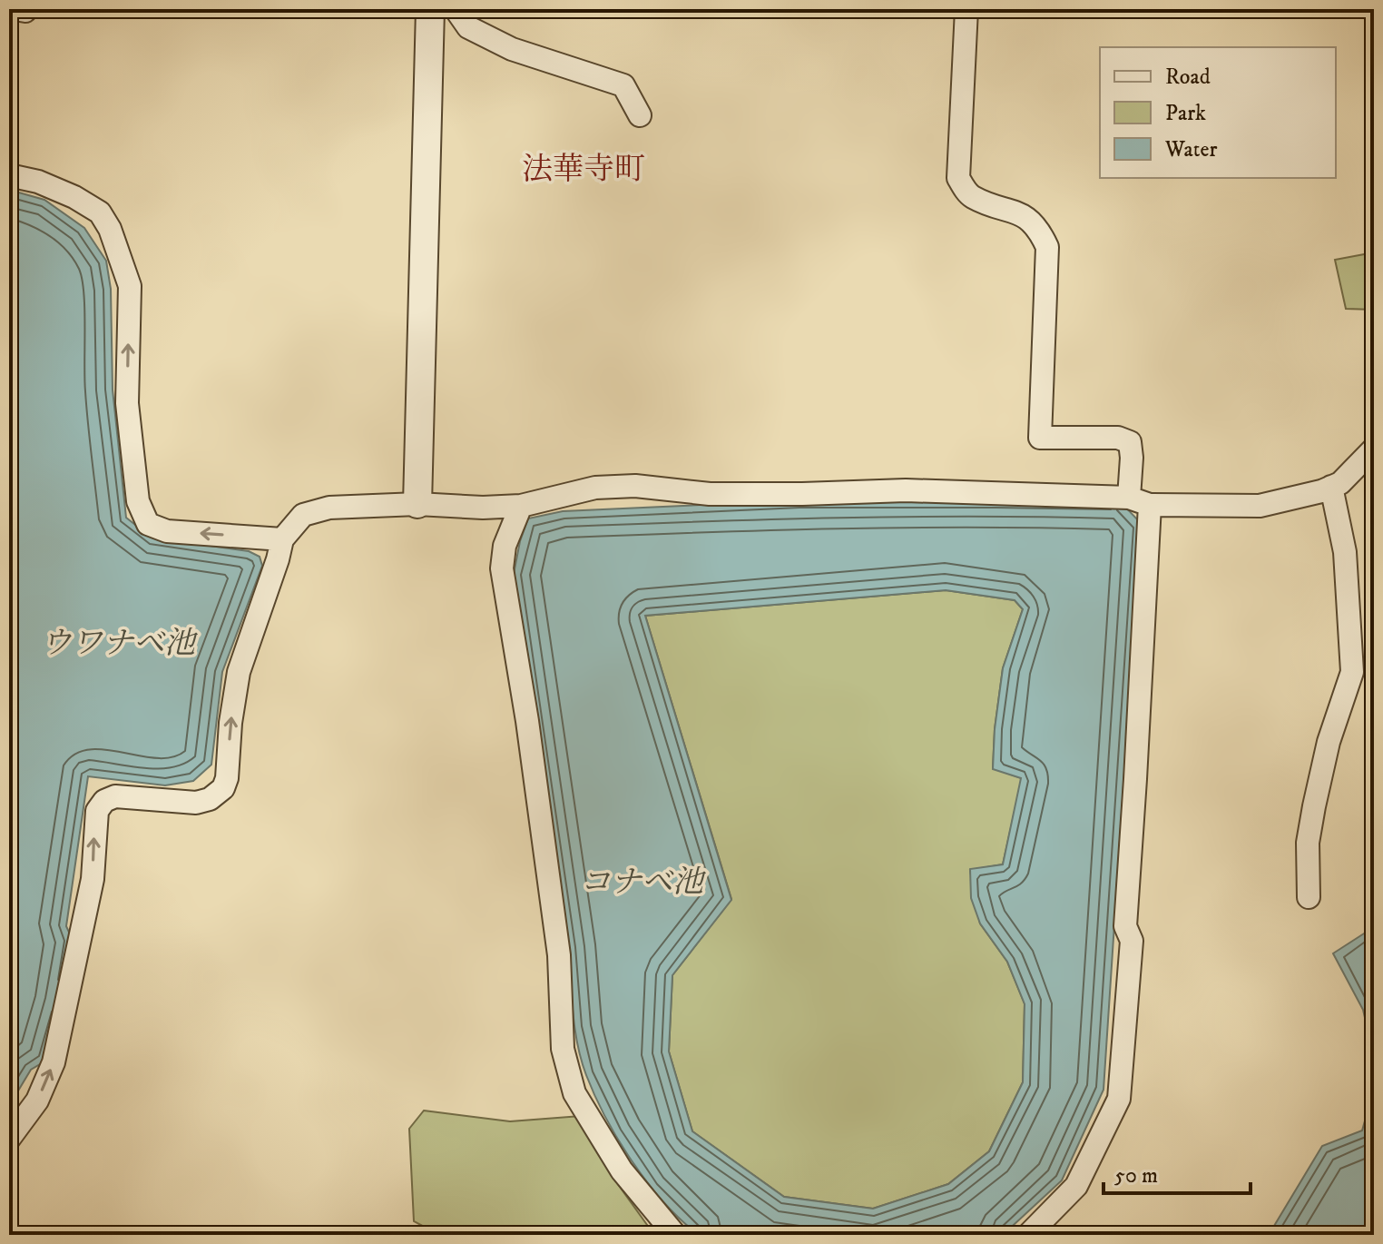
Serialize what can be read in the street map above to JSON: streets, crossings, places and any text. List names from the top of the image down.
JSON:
{
  "districts": ["法華寺町"],
  "water": ["ウワナベ池", "コナベ池"],
  "legend": ["Road", "Park", "Water"],
  "scale_bar": "50 m"
}
